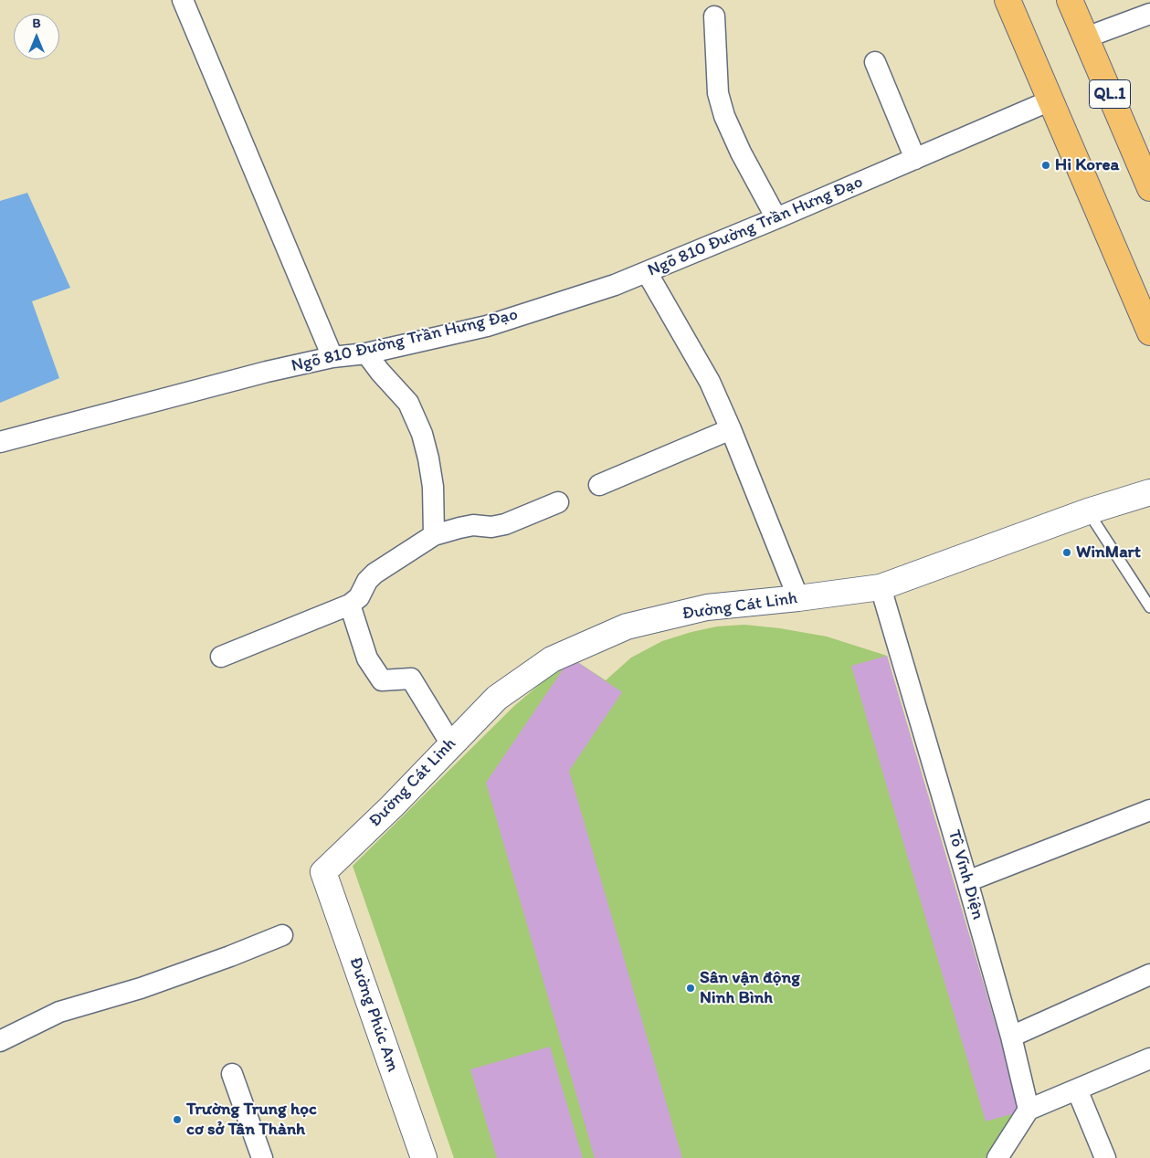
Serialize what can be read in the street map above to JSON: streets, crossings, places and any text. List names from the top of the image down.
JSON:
{
  "streets": {
    "highway": ["QL.1"],
    "street": [
      "Ngõ 810 Đường Trần Hưng Đạo",
      "Đường Cát Linh",
      "Tô Vĩnh Diện",
      "Đường Phúc Am"
    ]
  },
  "crossings": [
    ["Đường Cát Linh", "Tô Vĩnh Diện"],
    ["Đường Cát Linh", "Đường Phúc Am"]
  ],
  "places": [
    "Hi Korea",
    "WinMart",
    "Sân vận động Ninh Bình",
    "Trường Trung học cơ sở Tân Thành"
  ],
  "north": "top"
}
